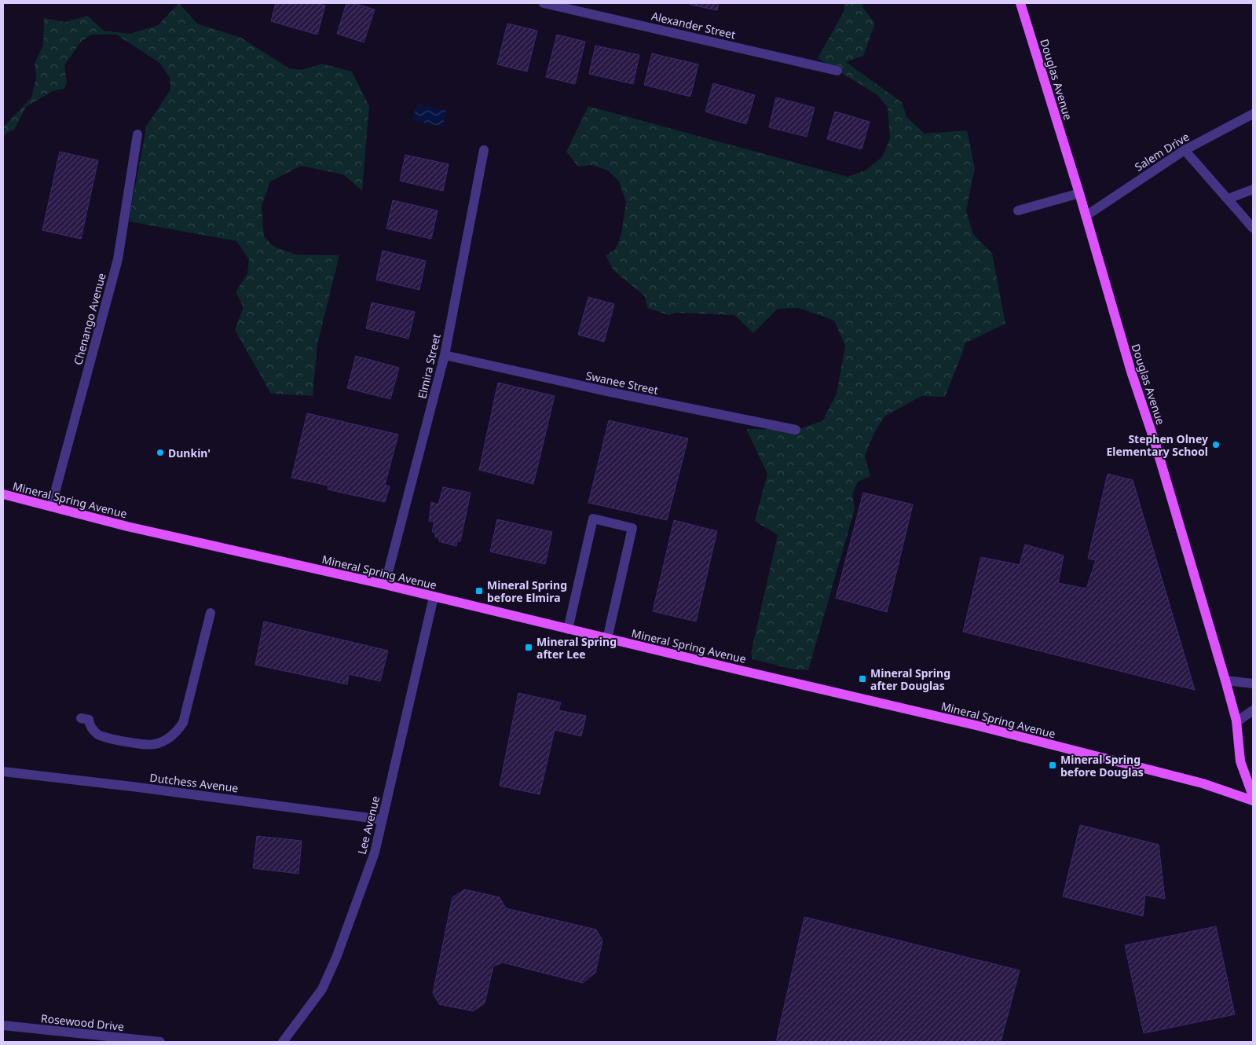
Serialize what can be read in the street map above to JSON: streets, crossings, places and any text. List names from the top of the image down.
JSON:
{
  "streets": {
    "main road": ["Douglas Avenue", "Mineral Spring Avenue"],
    "street": [
      "Alexander Street",
      "Salem Drive",
      "Chenango Avenue",
      "Elmira Street",
      "Swanee Street",
      "Dutchess Avenue",
      "Lee Avenue",
      "Rosewood Drive"
    ]
  },
  "crossings": [
    ["Douglas Avenue", "Salem Drive"],
    ["Chenango Avenue", "Mineral Spring Avenue"],
    ["Elmira Street", "Swanee Street"],
    ["Elmira Street", "Mineral Spring Avenue"],
    ["Mineral Spring Avenue", "Lee Avenue"],
    ["Dutchess Avenue", "Lee Avenue"]
  ],
  "places": {
    "other": ["Stephen Olney Elementary School", "Dunkin'"],
    "transit": [
      "Mineral Spring before Elmira",
      "Mineral Spring after Lee",
      "Mineral Spring after Douglas",
      "Mineral Spring before Douglas"
    ]
  }
}
